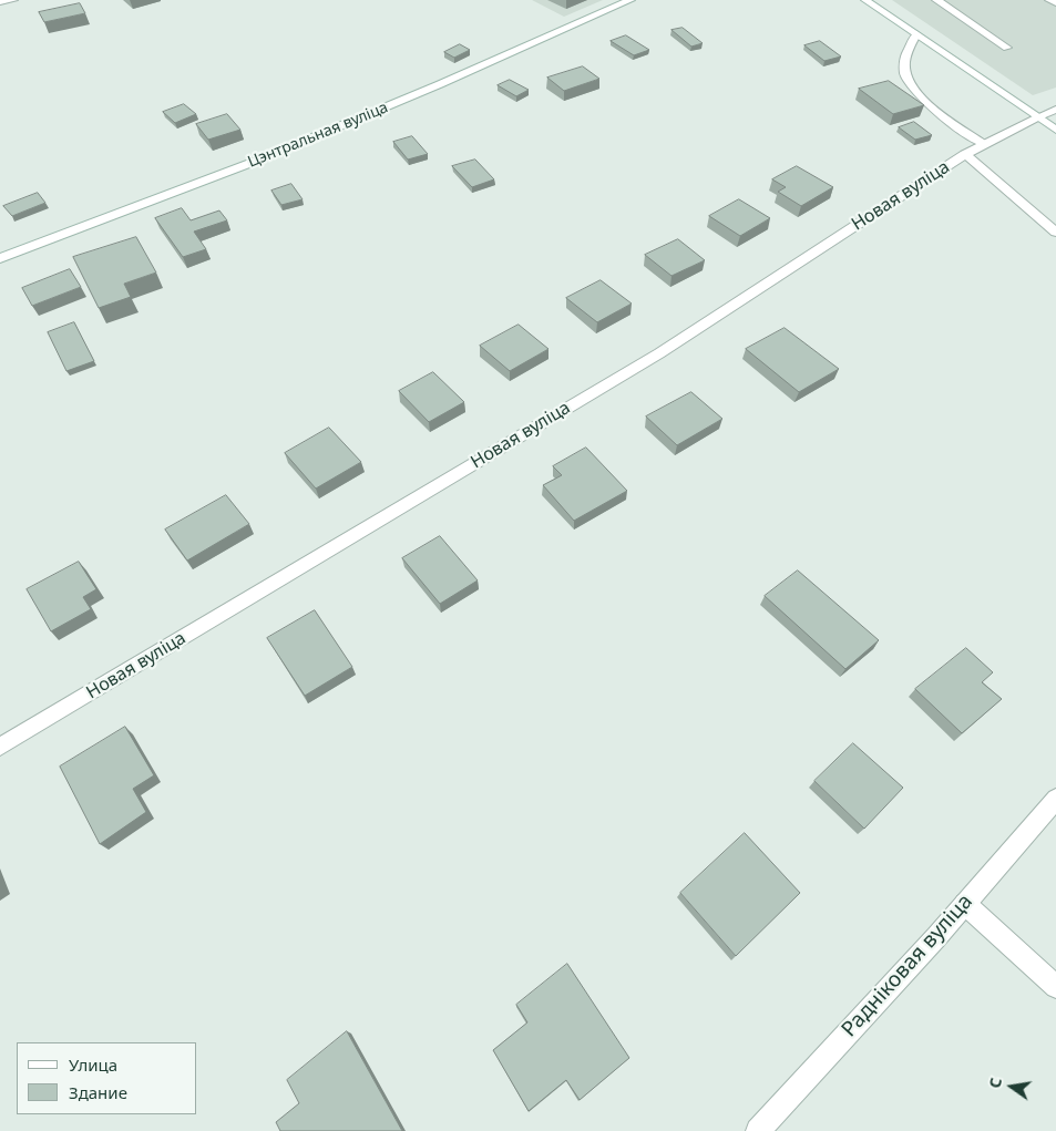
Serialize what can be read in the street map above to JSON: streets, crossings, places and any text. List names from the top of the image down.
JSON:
{
  "streets": {
    "street": ["Цэнтральная вуліца", "Новая вуліца", "Радніковая вуліца"]
  },
  "legend": ["Улица", "Здание"],
  "north": "left"
}
